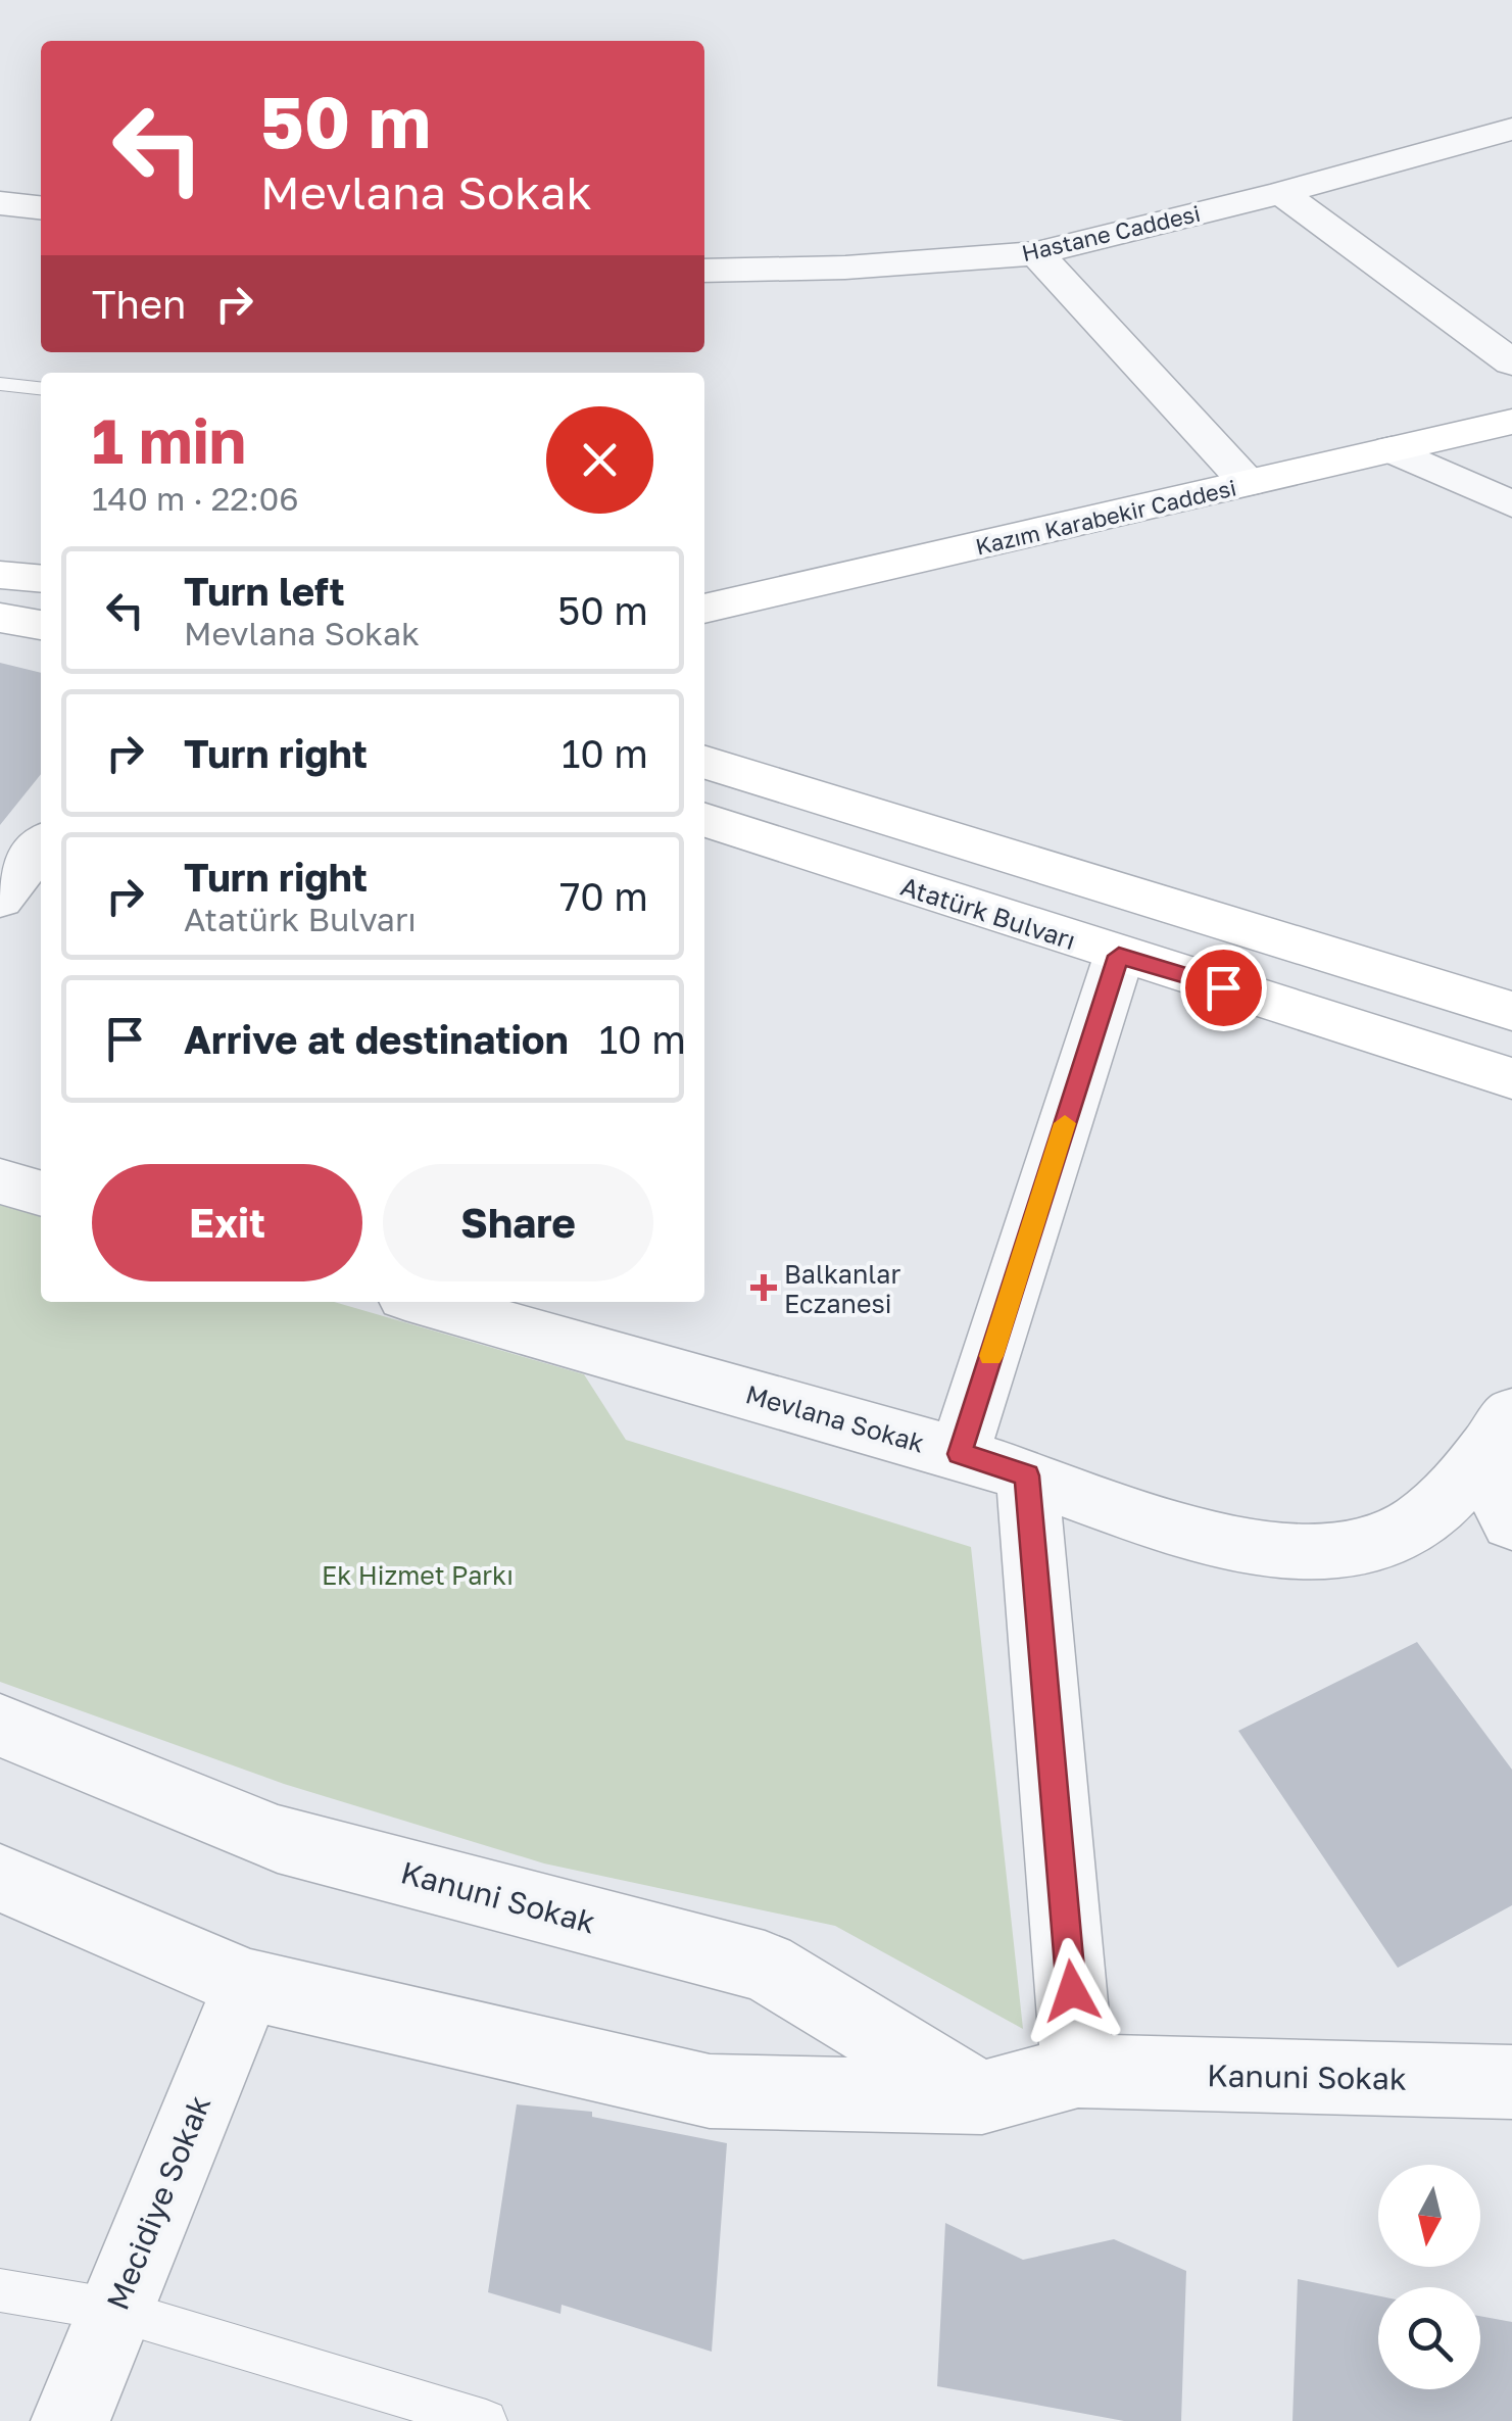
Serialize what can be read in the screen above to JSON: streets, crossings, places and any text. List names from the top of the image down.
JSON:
{
  "streets": {
    "main road": ["Kazım Karabekir Caddesi", "Atatürk Bulvarı"],
    "street": [
      "Hastane Caddesi",
      "Mevlana Sokak",
      "Kanuni Sokak",
      "Mecidiye Sokak"
    ]
  },
  "crossings": [
    ["Kanuni Sokak", "Mecidiye Sokak"]
  ],
  "parks": ["Ek Hizmet Parkı"],
  "places": {
    "health": ["Balkanlar Eczanesi"]
  },
  "north": "bottom",
  "page": {
    "turn": ["50 m", "Mevlana Sokak"],
    "then": "Then",
    "heading": ["1 min", "140 m · 22:06"],
    "list": [
      {
        "name": "Turn left",
        "note": "Mevlana Sokak",
        "value": "50 m"
      },
      {
        "name": "Turn right",
        "value": "10 m"
      },
      {
        "name": "Turn right",
        "note": "Atatürk Bulvarı",
        "value": "70 m"
      },
      {
        "name": "Arrive at destination",
        "value": "10 m"
      }
    ],
    "buttons": ["Exit", "Share"]
  }
}
